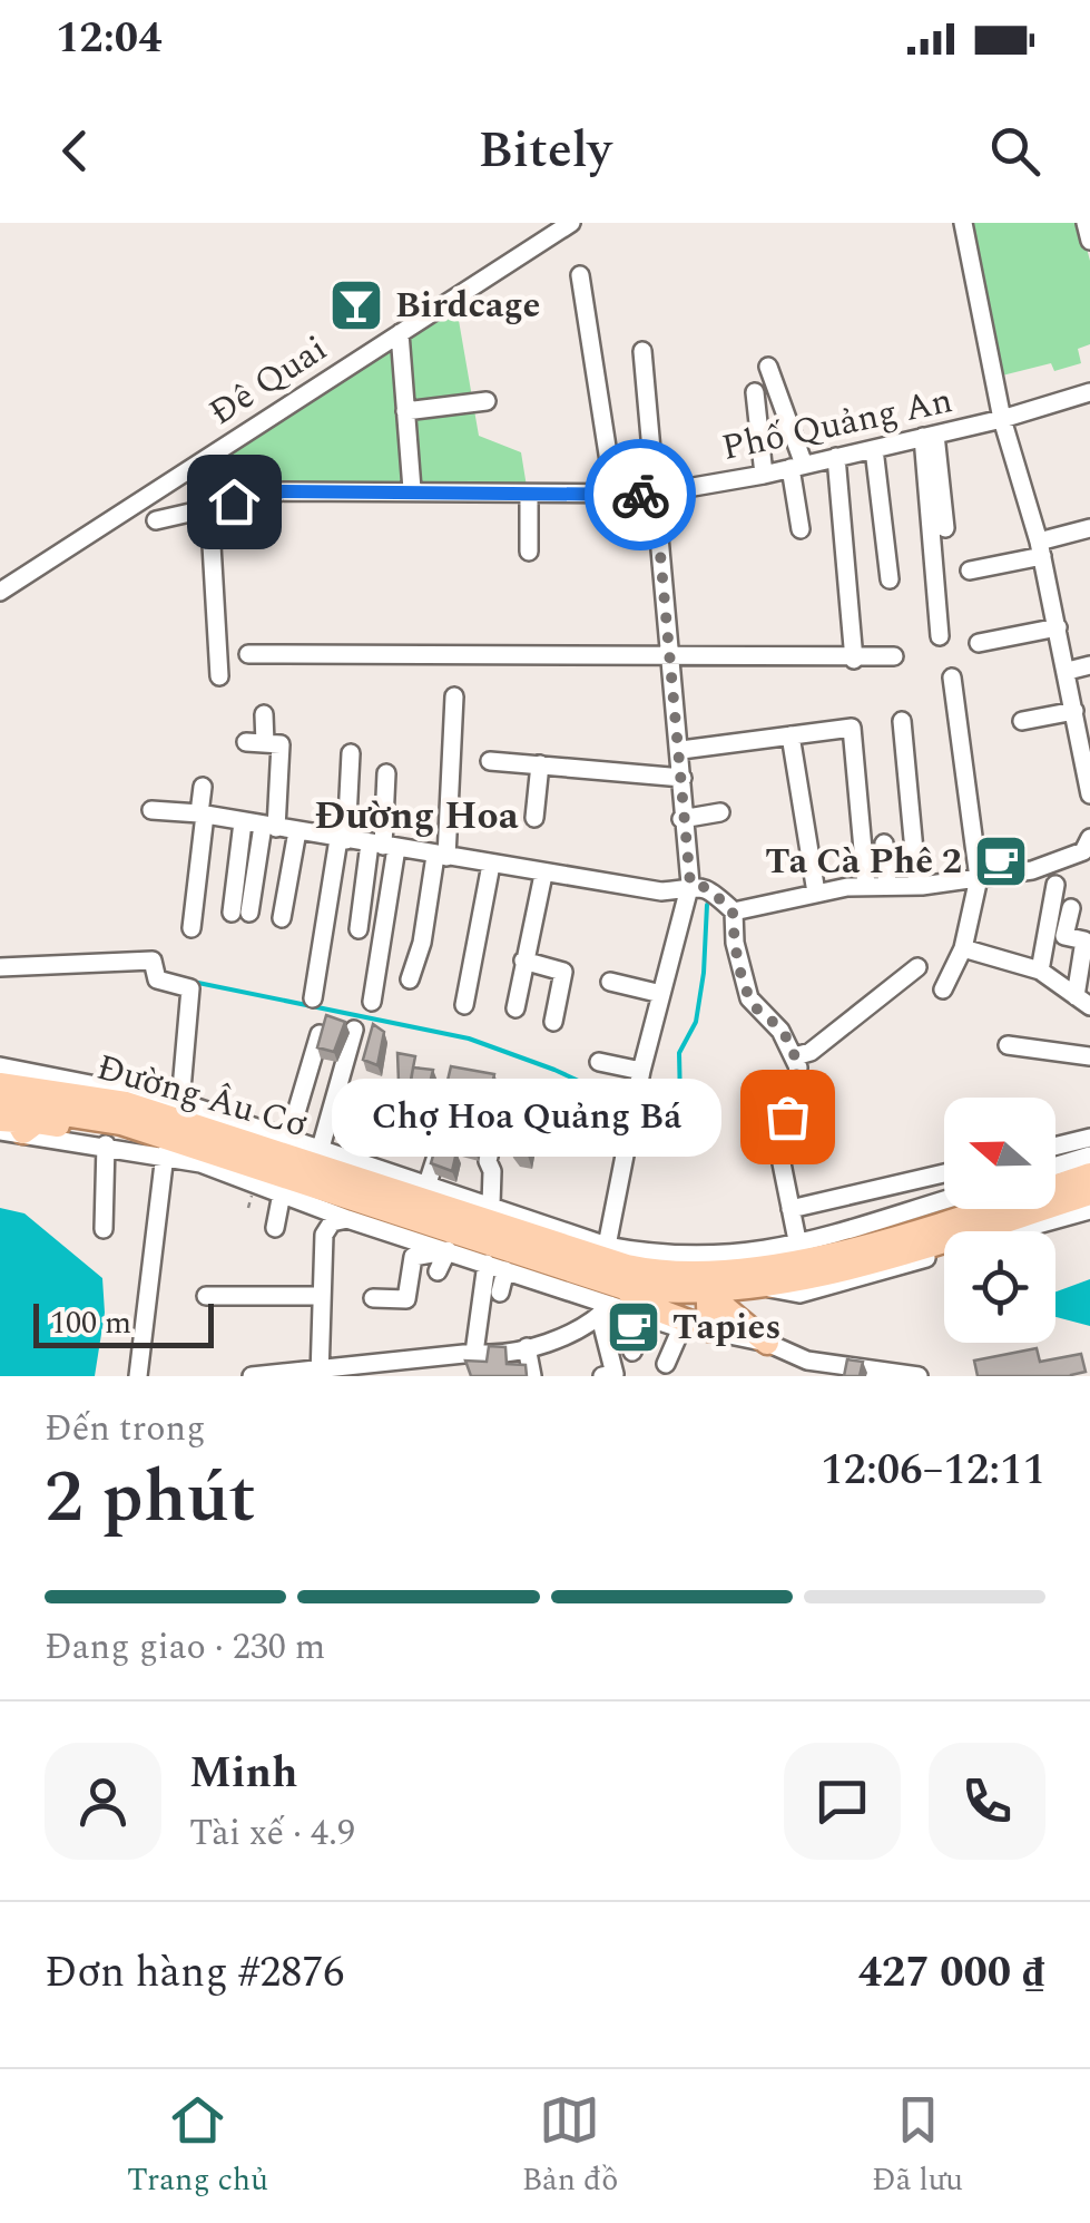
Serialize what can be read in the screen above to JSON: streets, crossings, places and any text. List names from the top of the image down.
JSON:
{
  "streets": {
    "main road": ["Đường Âu Cơ"],
    "street": ["Đê Quai", "Phố Quảng An"]
  },
  "districts": ["Đường Hoa"],
  "places": {
    "bar": ["Birdcage"],
    "cafe": ["Ta Cà Phê 2", "Tapies"],
    "other": ["Chợ Hoa Quảng Bá"]
  },
  "scale_bar": "100 m",
  "north": "left",
  "page": {
    "status": "12:04",
    "header": "Bitely",
    "bubble": "Chợ Hoa Quảng Bá",
    "scale": "100 m",
    "heading": ["2 phút", "Đến trong", "12:06–12:11"],
    "panel": [
      "Minh",
      "Tài xế · 4.9",
      "Đơn hàng #2876",
      "427 000 ₫"
    ],
    "bar": "Đang giao · 230 m",
    "tabs": ["Trang chủ", "Bản đồ", "Đã lưu"]
  }
}
